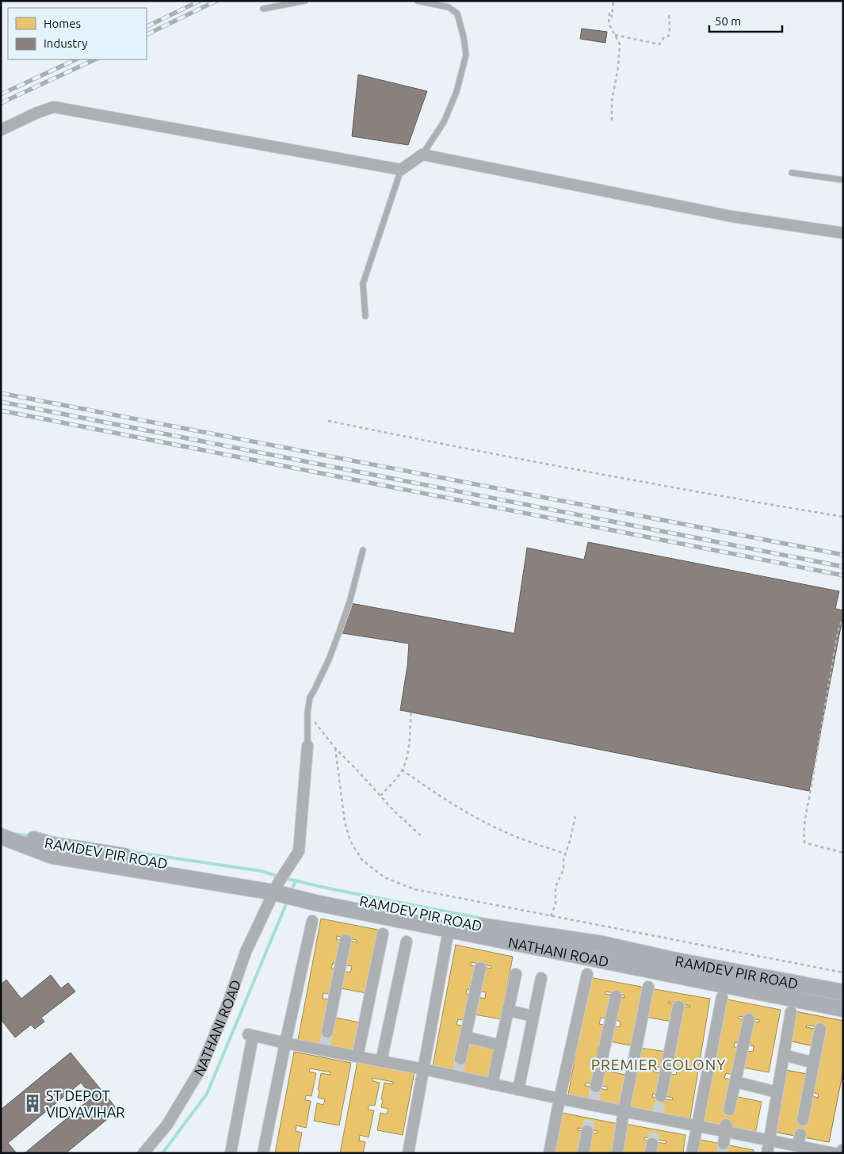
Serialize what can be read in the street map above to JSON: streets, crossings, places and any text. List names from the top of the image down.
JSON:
{
  "streets": {
    "street": ["RAMDEV PIR ROAD", "NATHANI ROAD"]
  },
  "crossings": [
    ["RAMDEV PIR ROAD", "NATHANI ROAD"]
  ],
  "districts": ["PREMIER COLONY"],
  "places": {
    "building": ["ST DEPOT VIDYAVIHAR"]
  },
  "legend": ["Homes", "Industry"],
  "scale_bar": "50 m"
}
